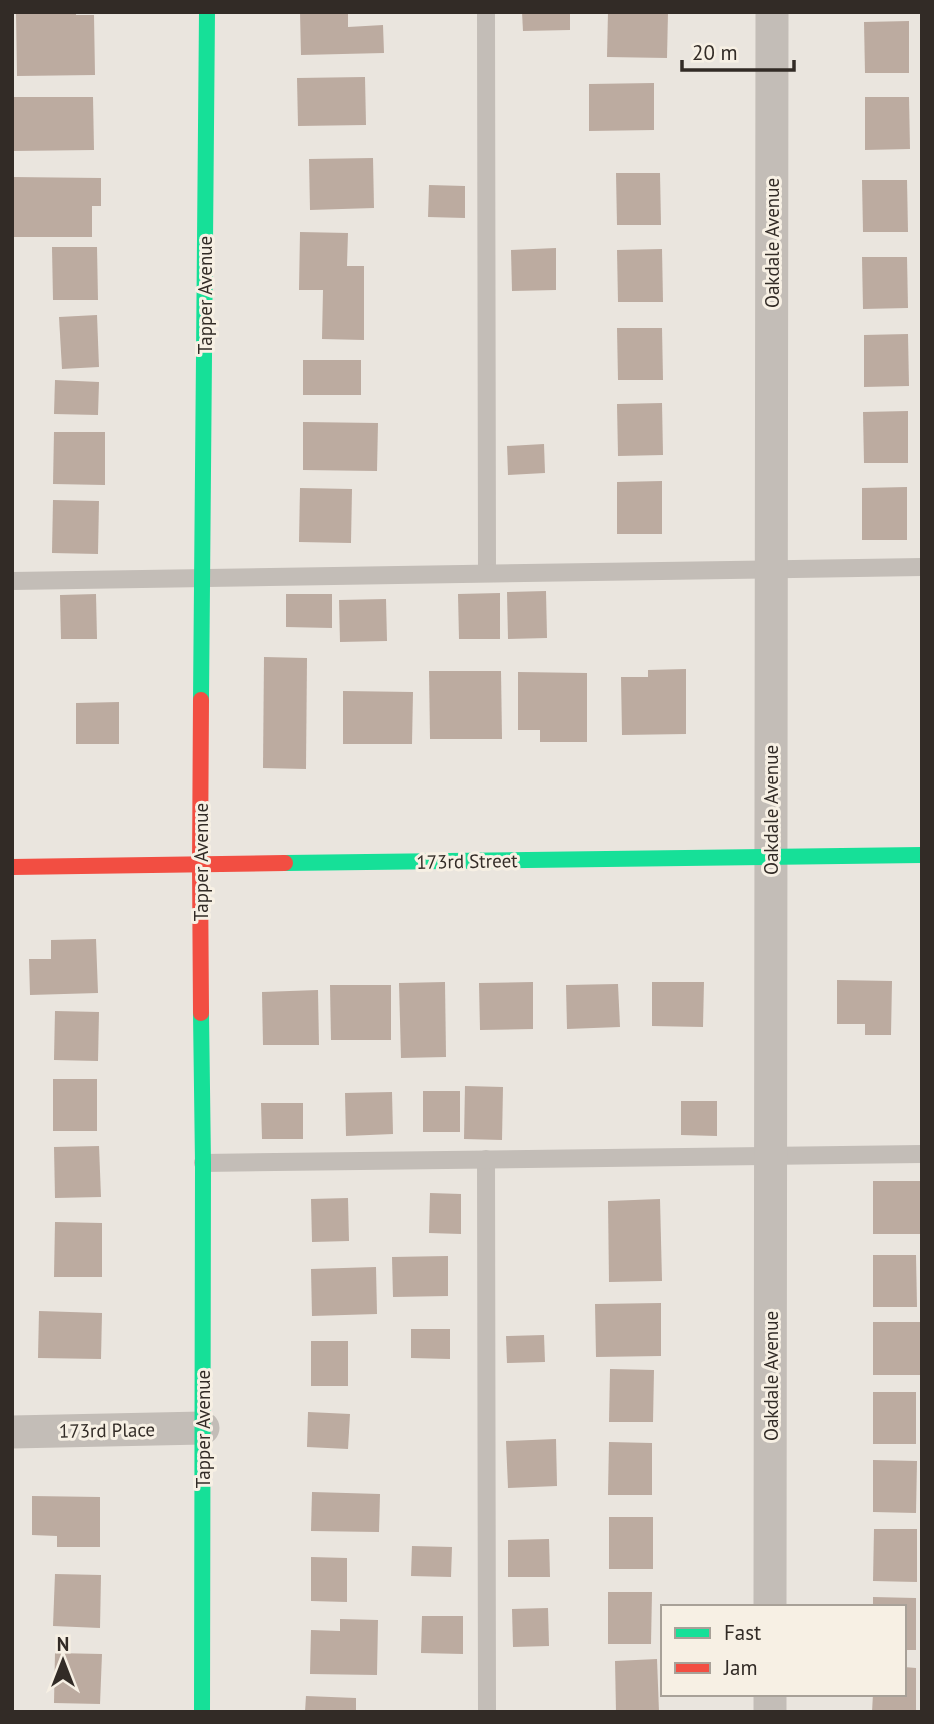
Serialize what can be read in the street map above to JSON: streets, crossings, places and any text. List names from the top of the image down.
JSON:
{
  "streets": {
    "street": [
      "Oakdale Avenue",
      "Tapper Avenue",
      "173rd Street",
      "173rd Place"
    ]
  },
  "crossings": [
    ["Oakdale Avenue", "173rd Street"],
    ["Tapper Avenue", "173rd Street"],
    ["Tapper Avenue", "173rd Place"]
  ],
  "legend": ["Fast", "Jam"],
  "scale_bar": "20 m",
  "north": "top"
}
